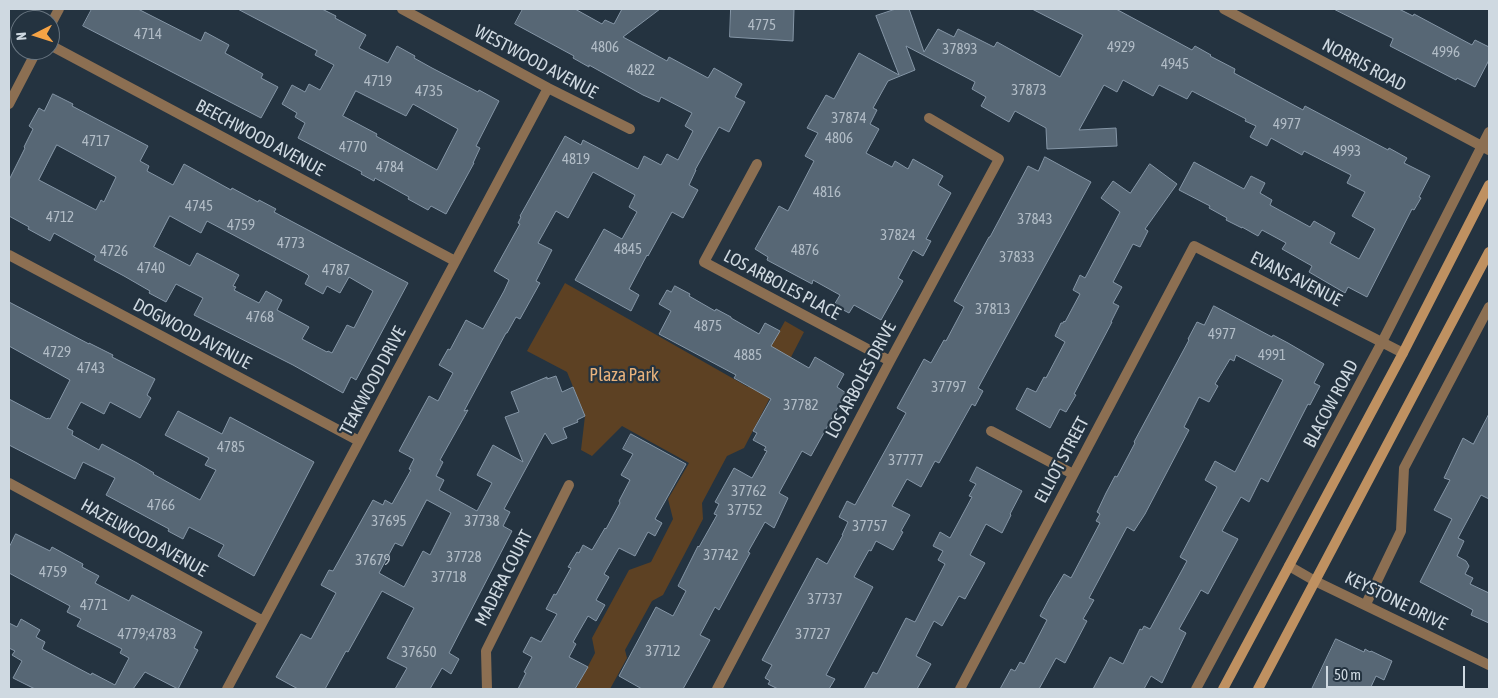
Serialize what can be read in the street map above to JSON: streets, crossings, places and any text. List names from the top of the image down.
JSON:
{
  "streets": {
    "street": [
      "WESTWOOD AVENUE",
      "NORRIS ROAD",
      "BEECHWOOD AVENUE",
      "EVANS AVENUE",
      "LOS ARBOLES PLACE",
      "DOGWOOD AVENUE",
      "LOS ARBOLES DRIVE",
      "TEAKWOOD DRIVE",
      "BLACOW ROAD",
      "ELLIOT STREET",
      "HAZELWOOD AVENUE",
      "MADERA COURT",
      "KEYSTONE DRIVE"
    ]
  },
  "crossings": [
    ["WESTWOOD AVENUE", "TEAKWOOD DRIVE"],
    ["NORRIS ROAD", "BLACOW ROAD"],
    ["BEECHWOOD AVENUE", "TEAKWOOD DRIVE"],
    ["EVANS AVENUE", "BLACOW ROAD"],
    ["EVANS AVENUE", "ELLIOT STREET"],
    ["LOS ARBOLES PLACE", "LOS ARBOLES DRIVE"],
    ["DOGWOOD AVENUE", "TEAKWOOD DRIVE"],
    ["TEAKWOOD DRIVE", "HAZELWOOD AVENUE"]
  ],
  "parks": ["Plaza Park"],
  "house_numbers": [
    "4775",
    "4714",
    "4806",
    "4929",
    "37893",
    "4996",
    "4945",
    "4822",
    "4719",
    "37873",
    "4735",
    "37874",
    "4977",
    "4806",
    "4717",
    "4770",
    "4993",
    "4819",
    "4784",
    "4816",
    "4745",
    "4712",
    "37843",
    "4759",
    "37824",
    "4773",
    "4845",
    "4876",
    "4726",
    "37833",
    "4740",
    "4787",
    "37813",
    "4768",
    "4875",
    "4977",
    "4729",
    "4885",
    "4991",
    "4743",
    "37797",
    "37782",
    "4785",
    "37777",
    "37762",
    "4766",
    "37752",
    "37695",
    "37738",
    "37757",
    "37742",
    "37728",
    "37679",
    "4759",
    "37718",
    "37737",
    "4771",
    "4779;4783",
    "37727",
    "37712",
    "37650"
  ],
  "scale_bar": "50 m",
  "north": "left"
}
